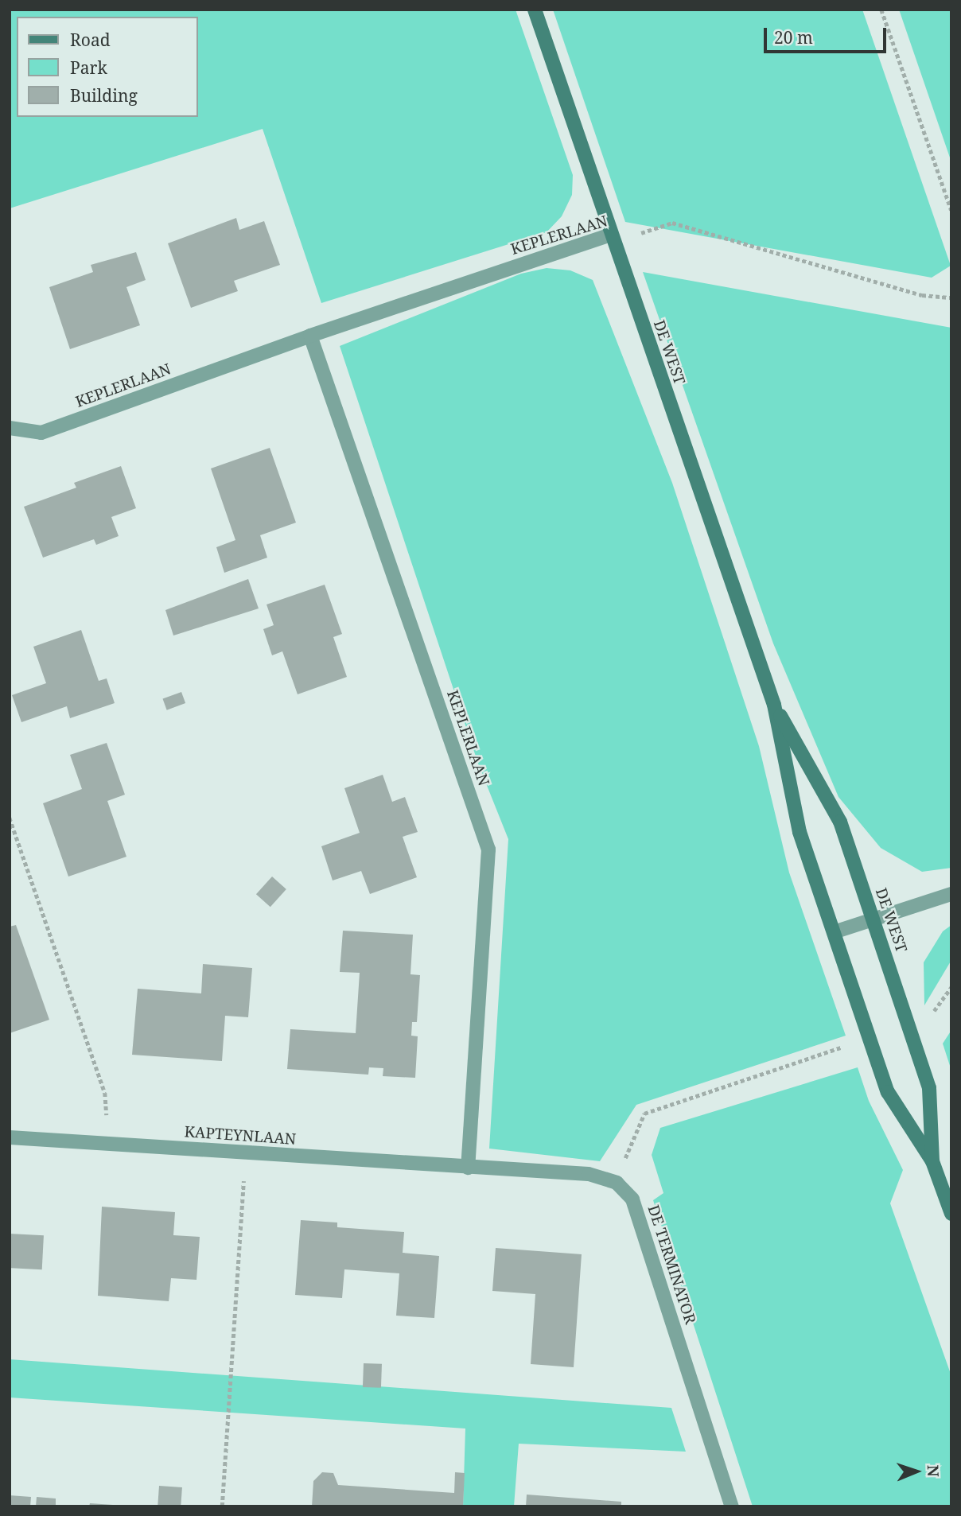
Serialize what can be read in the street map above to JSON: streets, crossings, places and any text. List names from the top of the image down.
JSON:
{
  "streets": {
    "main road": ["DE WEST"],
    "street": ["KEPLERLAAN", "KAPTEYNLAAN", "DE TERMINATOR"]
  },
  "crossings": [
    ["KEPLERLAAN", "DE WEST"],
    ["KEPLERLAAN", "KAPTEYNLAAN"]
  ],
  "legend": ["Road", "Park", "Building"],
  "scale_bar": "20 m",
  "north": "right"
}
